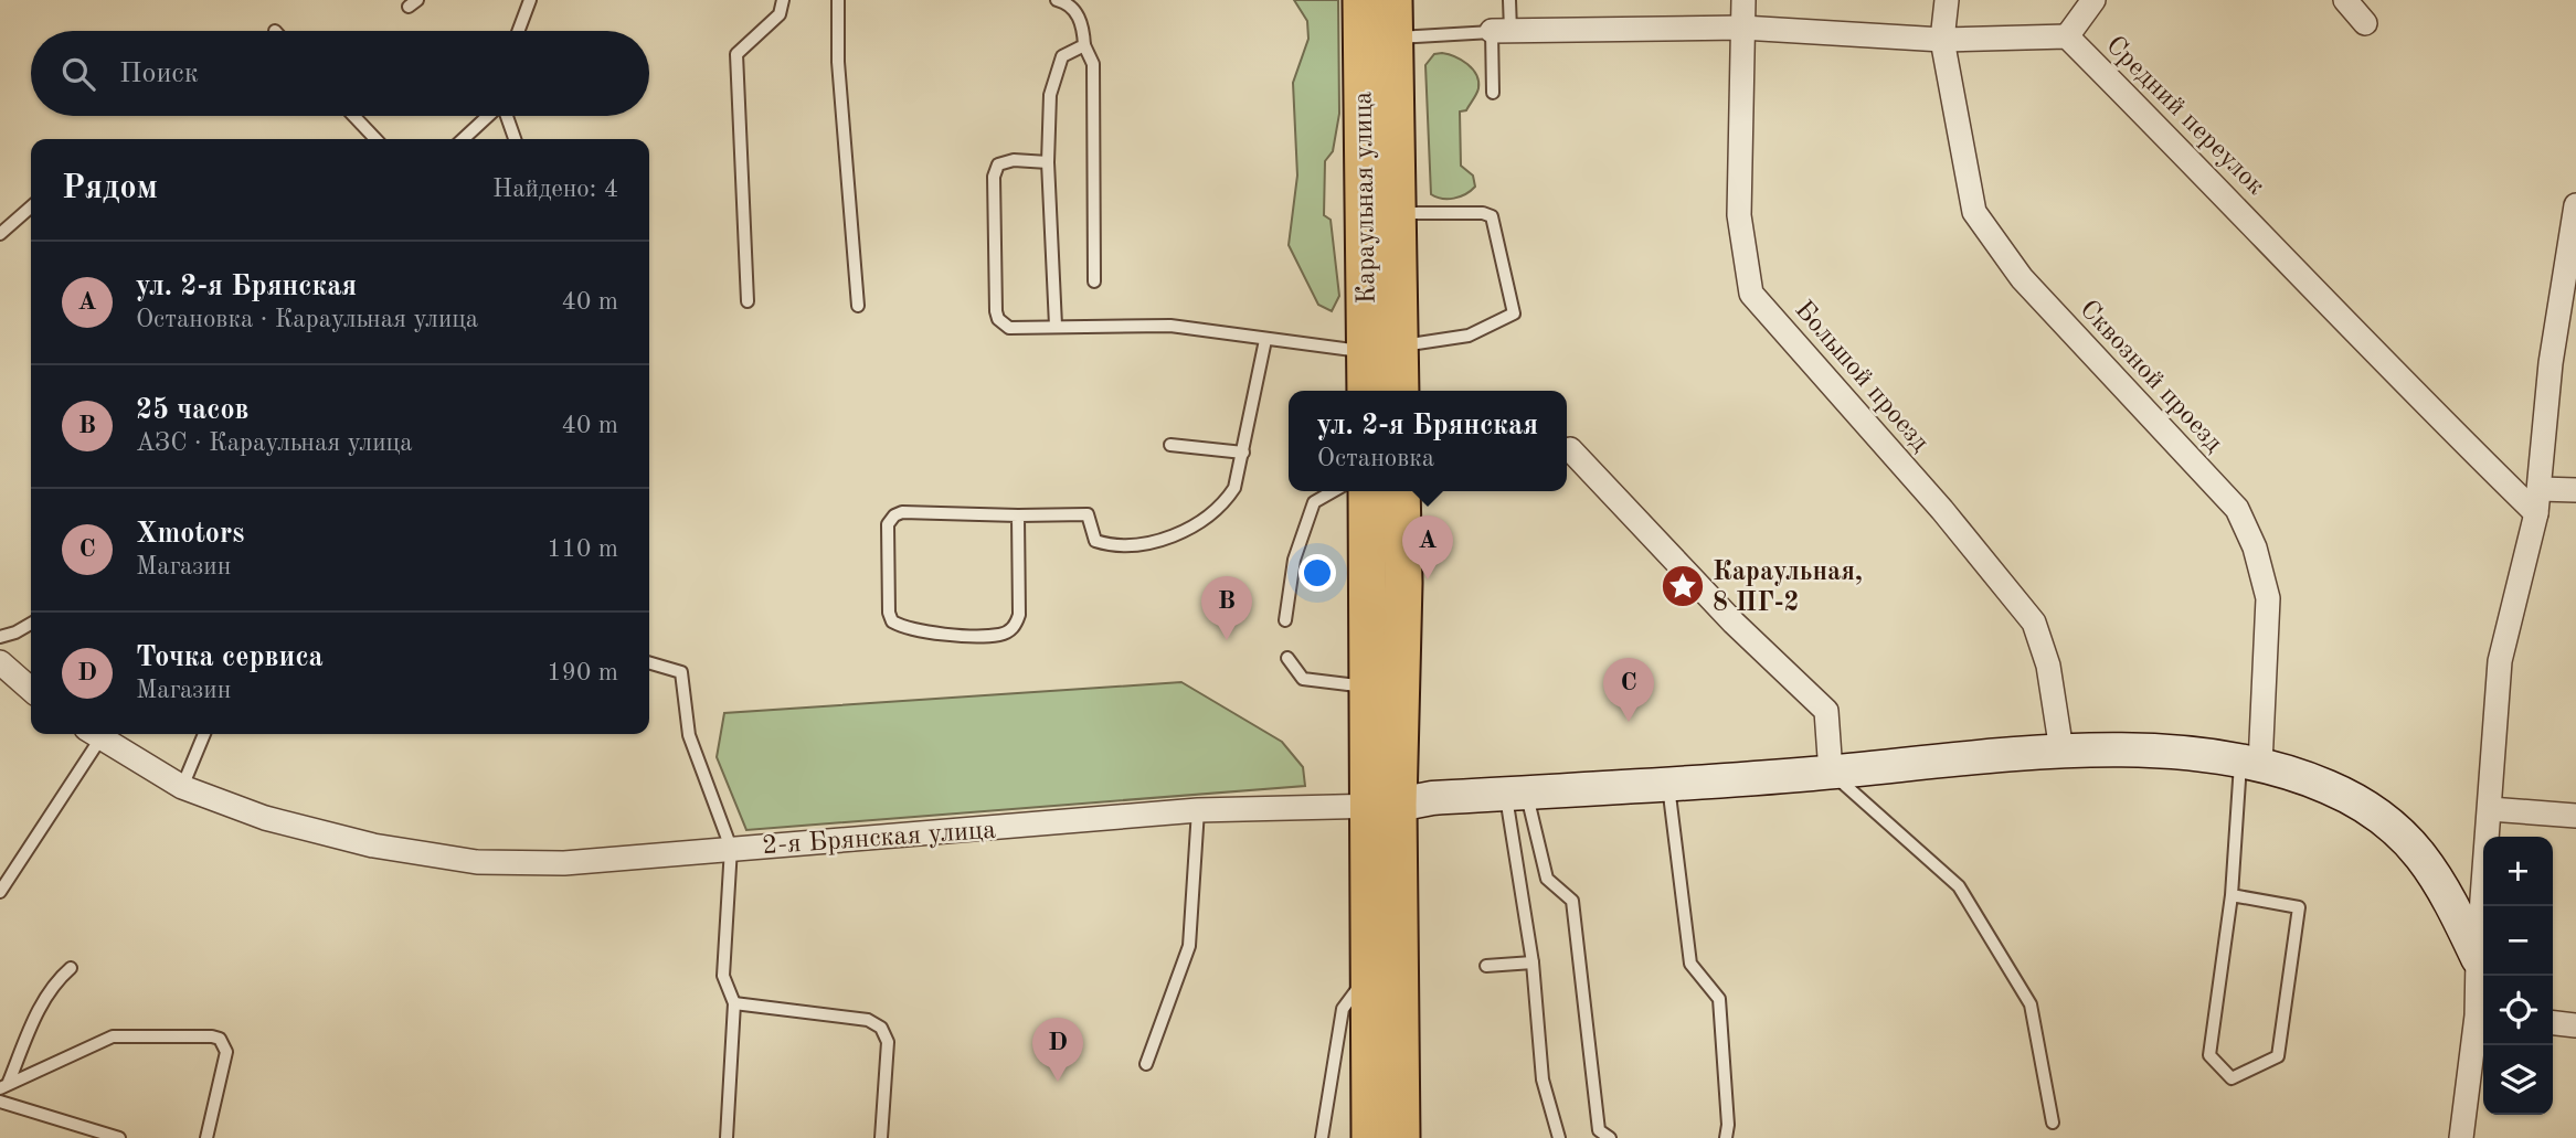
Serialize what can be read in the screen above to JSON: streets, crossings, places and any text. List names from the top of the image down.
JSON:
{
  "streets": {
    "main road": ["Караульная улица"],
    "street": [
      "Средний переулок",
      "Большой проезд",
      "Сквозной проезд",
      "2-я Брянская улица"
    ]
  },
  "crossings": [
    ["Средний переулок", "Большой проезд"],
    ["Средний переулок", "Сквозной проезд"]
  ],
  "places": {
    "place": ["Караульная, 8 ПГ-2"]
  },
  "page": {
    "search": "Поиск",
    "heading": ["Рядом", "Найдено: 4"],
    "list": [
      {
        "mark": "A",
        "name": "ул. 2-я Брянская",
        "note": "Остановка · Караульная улица",
        "value": "40 m"
      },
      {
        "mark": "B",
        "name": "25 часов",
        "note": "АЗС · Караульная улица",
        "value": "40 m"
      },
      {
        "mark": "C",
        "name": "Xmotors",
        "note": "Магазин",
        "value": "110 m"
      },
      {
        "mark": "D",
        "name": "Точка сервиса",
        "note": "Магазин",
        "value": "190 m"
      }
    ],
    "popup": ["ул. 2-я Брянская", "Остановка"],
    "pins": [
      "A",
      "B",
      "C",
      "D"
    ],
    "map_buttons": ["+", "−"]
  }
}
